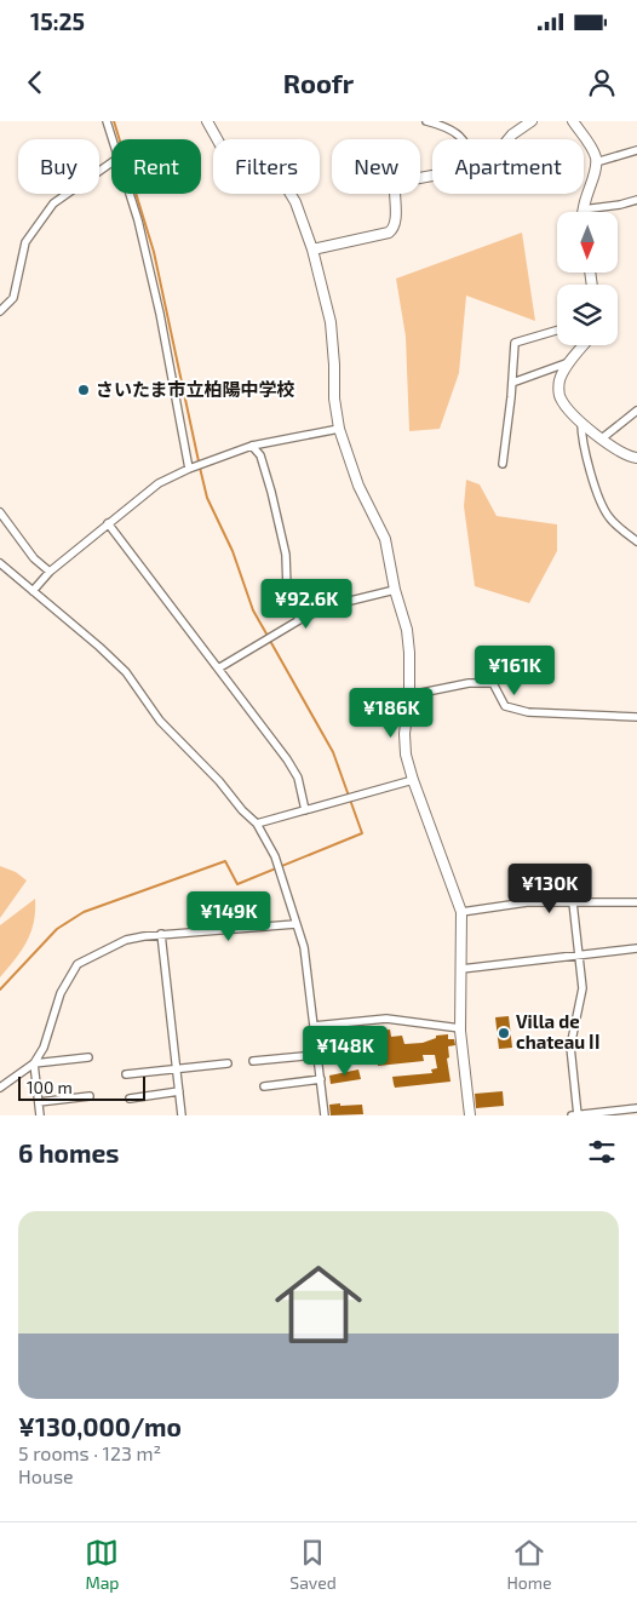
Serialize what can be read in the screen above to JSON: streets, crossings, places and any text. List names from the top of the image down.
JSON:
{
  "places": ["さいたま市立柏陽中学校", "Villa de chateauⅡ"],
  "scale_bar": "100 m",
  "north": "bottom",
  "page": {
    "status": "15:25",
    "header": "Roofr",
    "chip": [
      "Buy",
      "Rent",
      "Filters",
      "New",
      "Apartment"
    ],
    "price": [
      "¥92.6K",
      "¥161K",
      "¥186K",
      "¥130K",
      "¥149K",
      "¥148K"
    ],
    "scale": "100 m",
    "heading": "6 homes",
    "list": [
      {
        "name": "¥130,000/mo",
        "note": "5 rooms · 123 m² · House"
      }
    ],
    "tabs": ["Map", "Saved", "Home"]
  }
}
